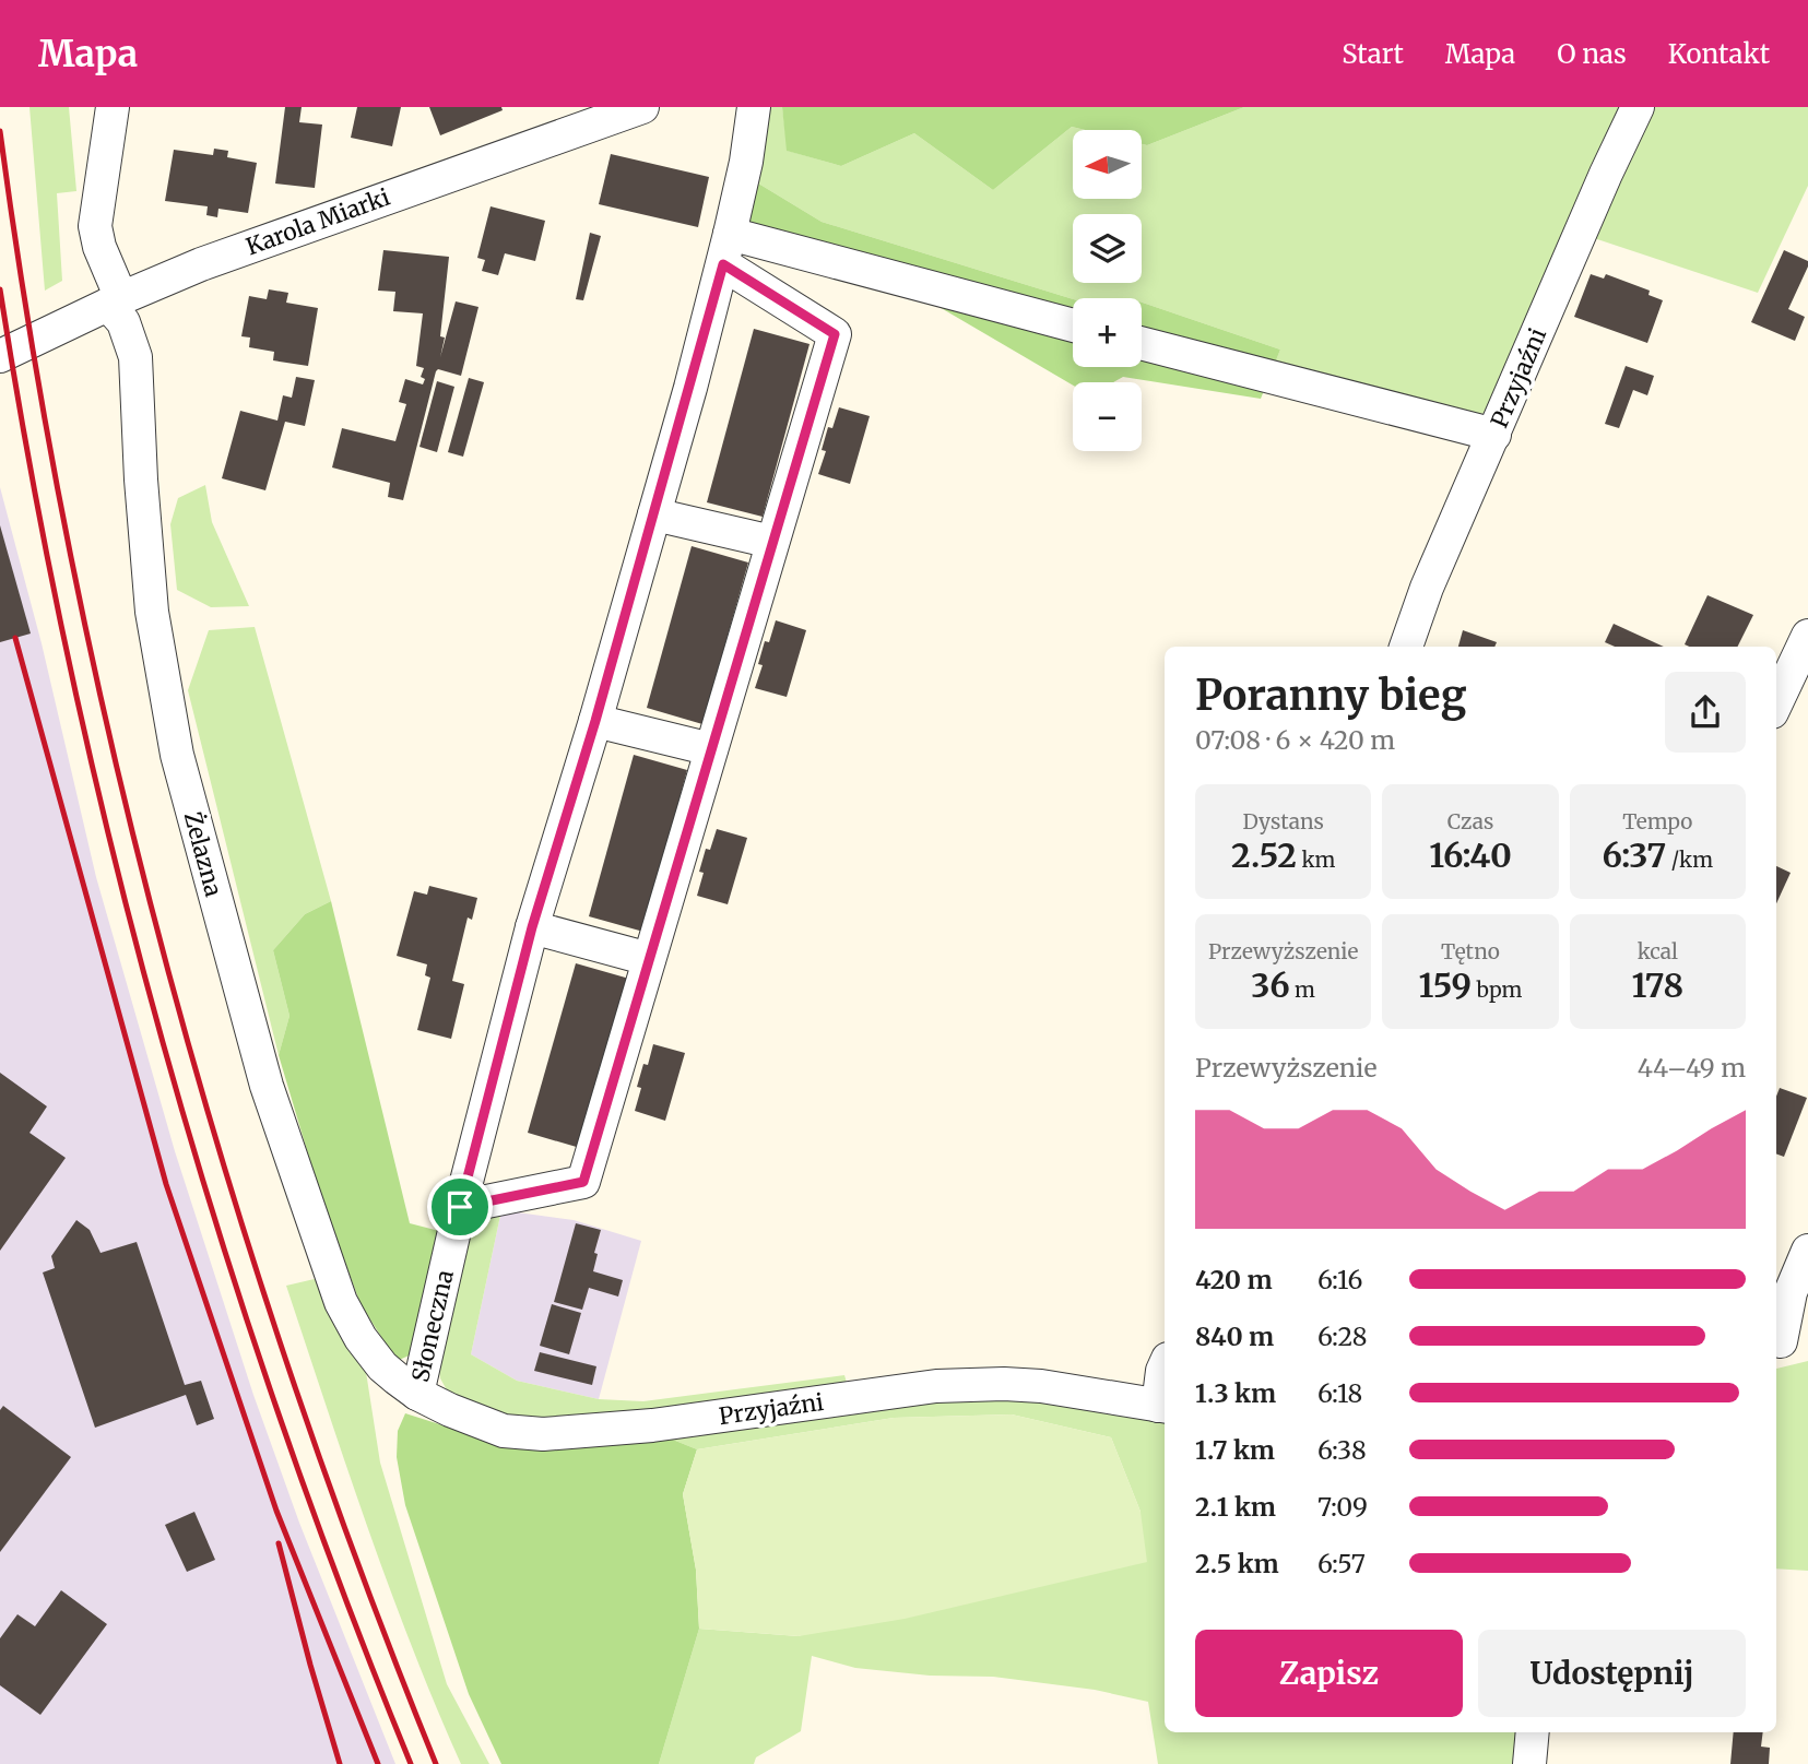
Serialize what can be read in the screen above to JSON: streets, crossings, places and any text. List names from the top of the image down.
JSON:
{
  "streets": {
    "street": [
      "Karola Miarki",
      "Przyjaźni",
      "Żelazna",
      "Słoneczna"
    ]
  },
  "crossings": [
    ["Karola Miarki", "Żelazna"],
    ["Przyjaźni", "Żelazna"],
    ["Przyjaźni", "Słoneczna"],
    ["Żelazna", "Słoneczna"]
  ],
  "north": "left",
  "page": {
    "header": "Mapa",
    "nav": [
      "Start",
      "Mapa",
      "O nas",
      "Kontakt"
    ],
    "map_buttons": ["+", "−"],
    "heading": ["Poranny bieg", "07:08 · 6 × 420 m"],
    "stats": [
      ["Dystans", "2.52 km"],
      ["Czas", "16:40"],
      ["Tempo", "6:37 /km"],
      ["Przewyższenie", "36 m"],
      ["Tętno", "159 bpm"],
      ["kcal", "178"]
    ],
    "chart": ["Przewyższenie", "44–49 m"],
    "list": [
      {
        "name": "420 m",
        "note": "6:16"
      },
      {
        "name": "840 m",
        "note": "6:28"
      },
      {
        "name": "1.3 km",
        "note": "6:18"
      },
      {
        "name": "1.7 km",
        "note": "6:38"
      },
      {
        "name": "2.1 km",
        "note": "7:09"
      },
      {
        "name": "2.5 km",
        "note": "6:57"
      }
    ],
    "buttons": ["Zapisz", "Udostępnij"]
  }
}
